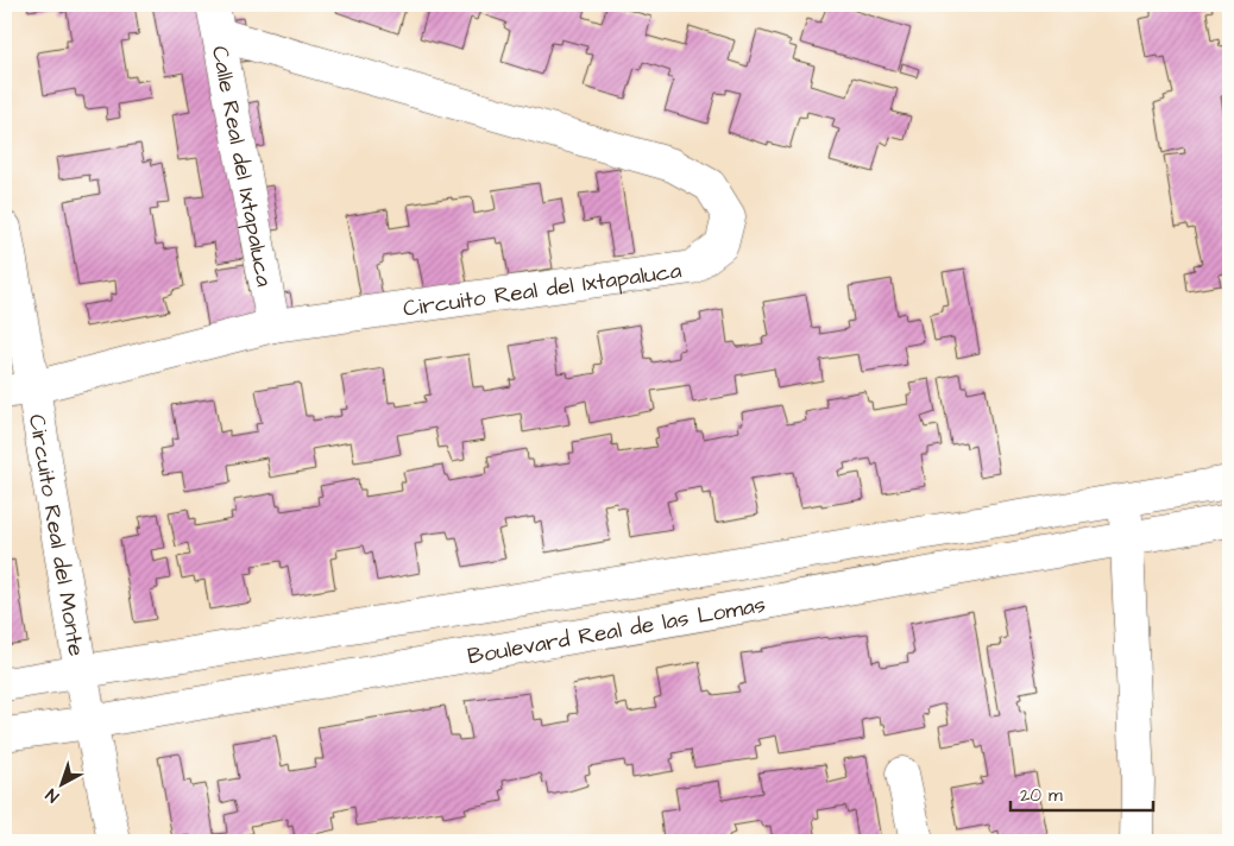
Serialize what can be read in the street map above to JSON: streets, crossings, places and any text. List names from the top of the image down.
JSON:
{
  "streets": {
    "street": [
      "Calle Real del Ixtapaluca",
      "Circuito Real del Ixtapaluca",
      "Circuito Real del Monte",
      "Boulevard Real de las Lomas"
    ]
  },
  "crossings": [
    ["Calle Real del Ixtapaluca", "Circuito Real del Ixtapaluca"],
    ["Circuito Real del Ixtapaluca", "Circuito Real del Monte"],
    ["Circuito Real del Monte", "Boulevard Real de las Lomas"]
  ],
  "scale_bar": "20 m",
  "north": "bottom left"
}
